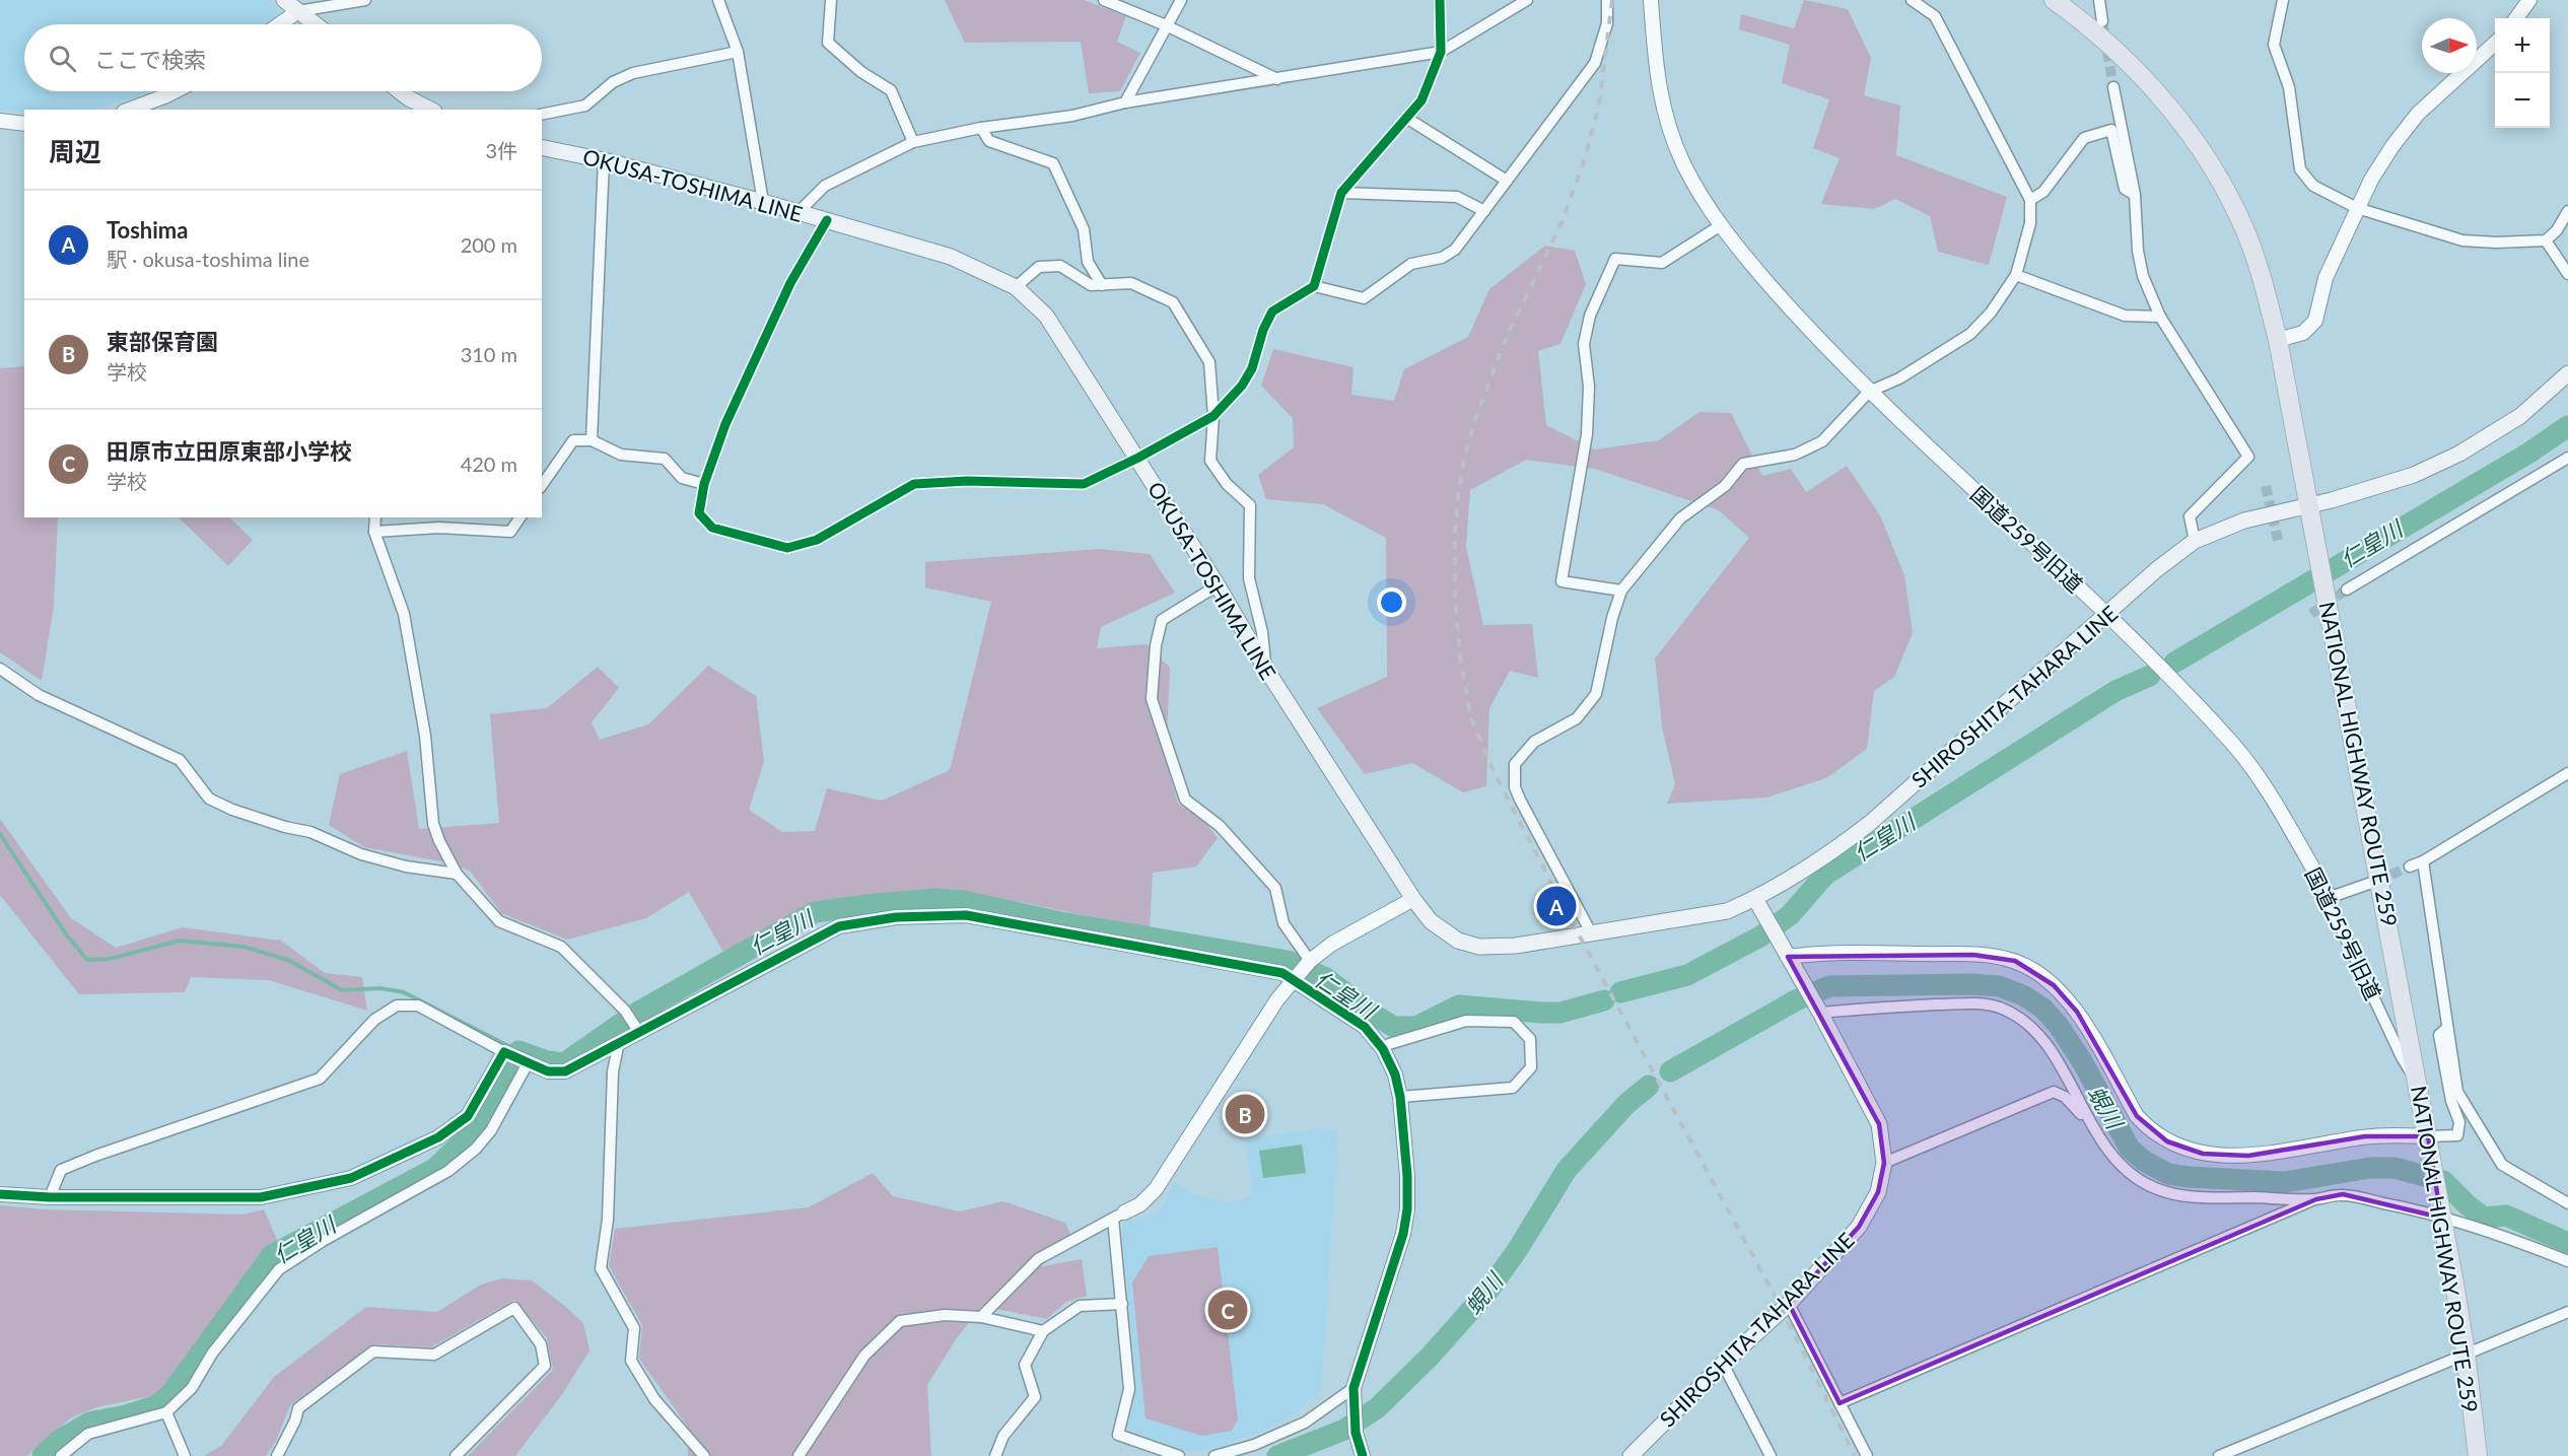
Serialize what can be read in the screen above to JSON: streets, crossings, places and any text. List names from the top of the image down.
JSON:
{
  "streets": {
    "highway": ["NATIONAL HIGHWAY ROUTE 259"],
    "main road": ["OKUSA-TOSHIMA LINE", "SHIROSHITA-TAHARA LINE"],
    "street": ["国道259号旧道"]
  },
  "crossings": [
    ["OKUSA-TOSHIMA LINE", "SHIROSHITA-TAHARA LINE"],
    ["国道259号旧道", "SHIROSHITA-TAHARA LINE"],
    ["国道259号旧道", "NATIONAL HIGHWAY ROUTE 259"],
    ["SHIROSHITA-TAHARA LINE", "NATIONAL HIGHWAY ROUTE 259"]
  ],
  "water": ["仁皇川", "蜆川"],
  "north": "right",
  "page": {
    "map_buttons": ["+", "−"],
    "search": "ここで検索",
    "heading": ["周辺", "3件"],
    "list": [
      {
        "mark": "A",
        "name": "Toshima",
        "note": "駅 · okusa-toshima line",
        "value": "200 m"
      },
      {
        "mark": "B",
        "name": "東部保育園",
        "note": "学校",
        "value": "310 m"
      },
      {
        "mark": "C",
        "name": "田原市立田原東部小学校",
        "note": "学校",
        "value": "420 m"
      }
    ],
    "pins": ["A", "B", "C"]
  }
}
